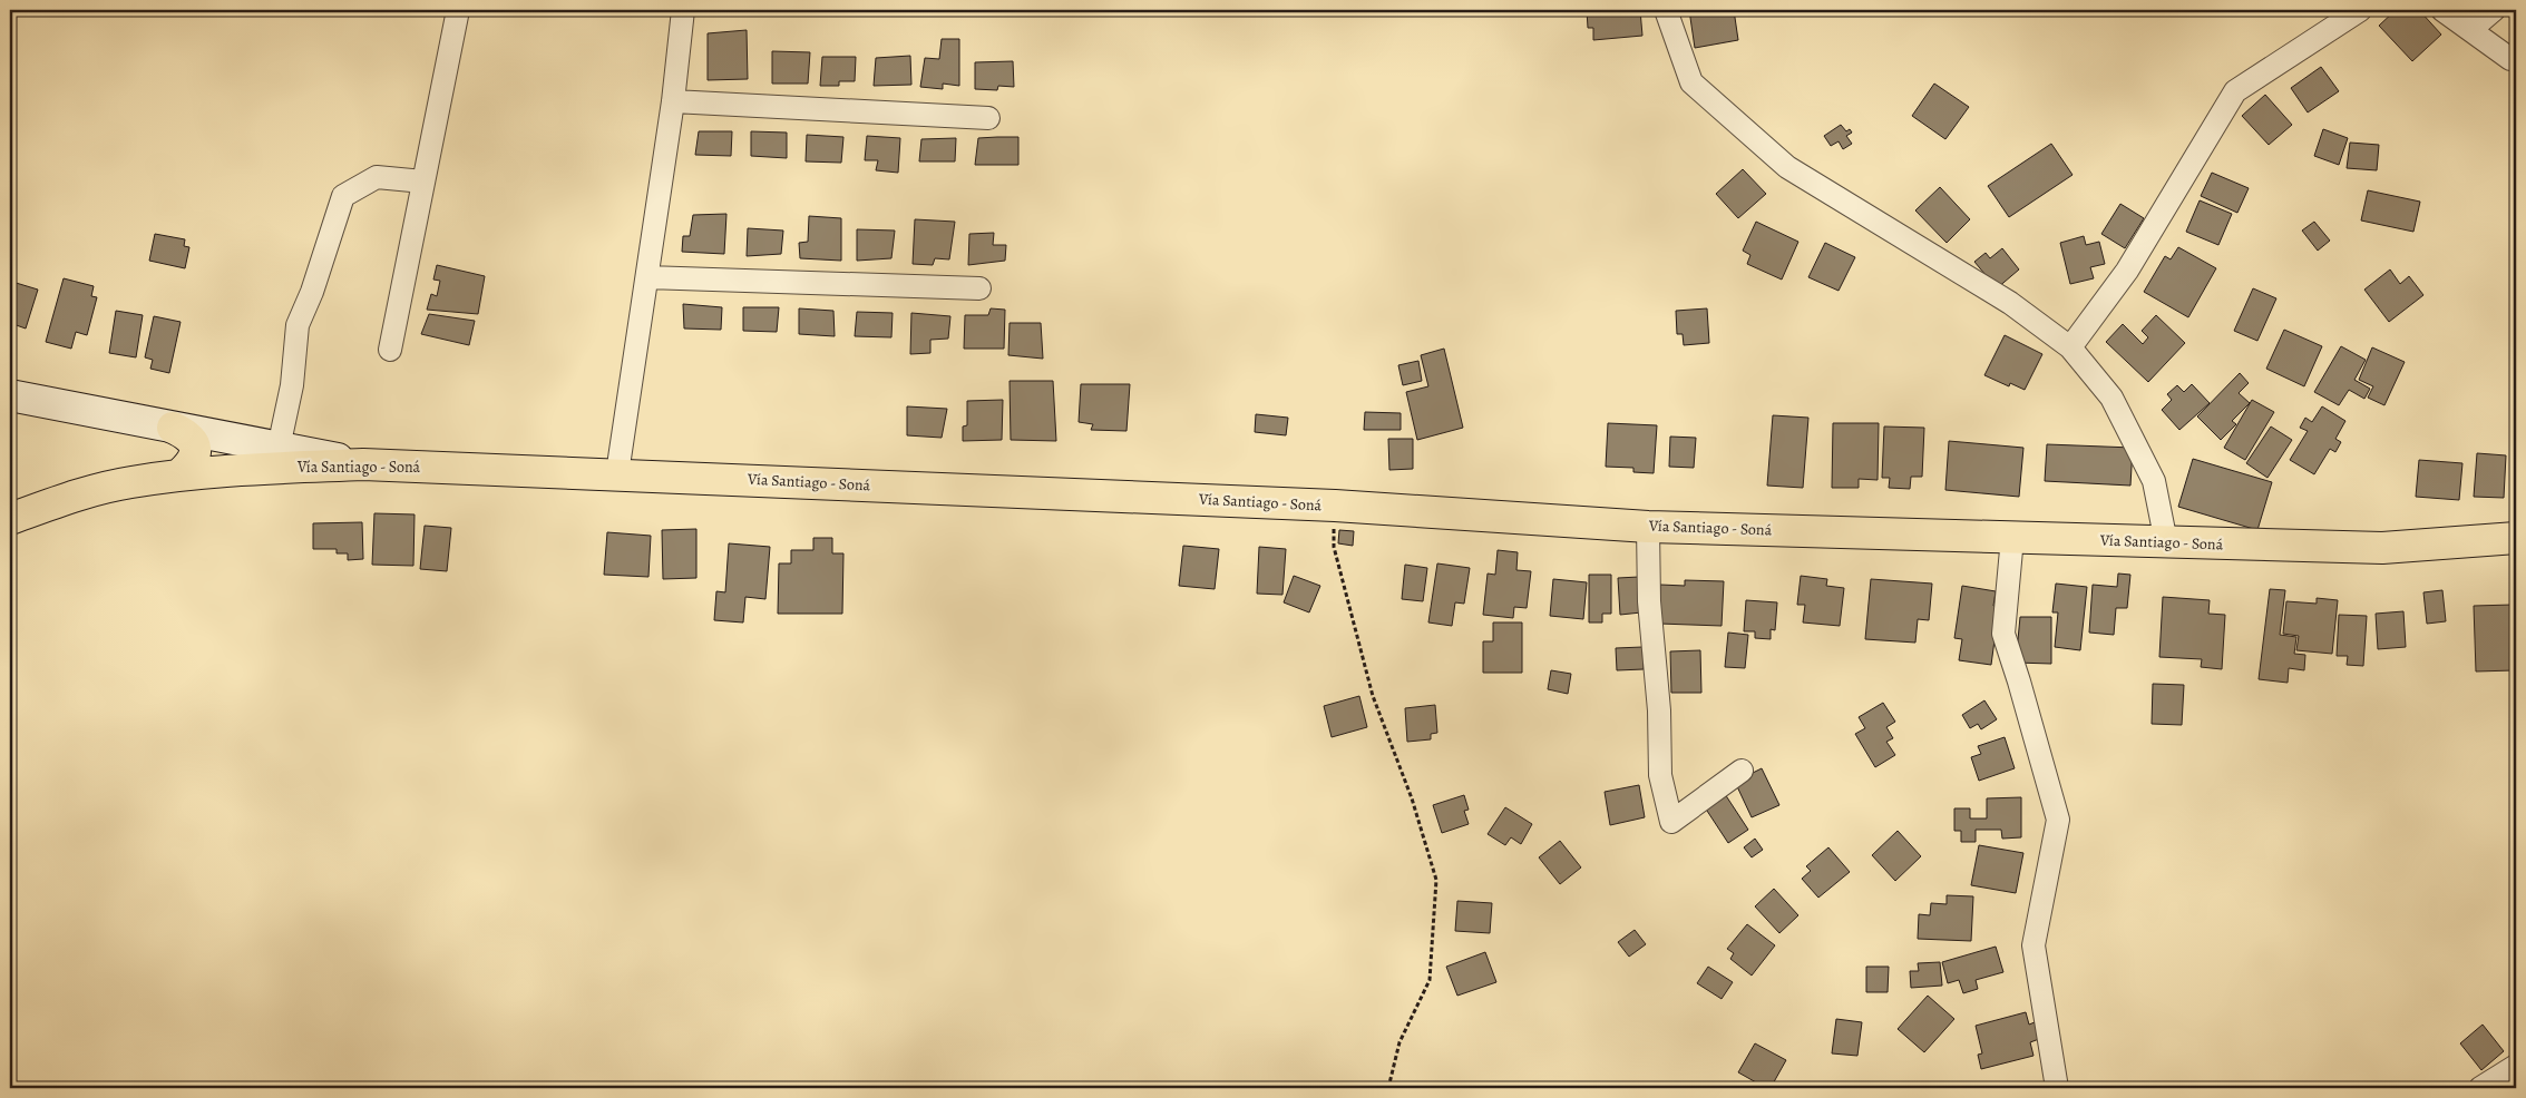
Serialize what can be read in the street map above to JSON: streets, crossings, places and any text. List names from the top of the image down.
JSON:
{
  "streets": {
    "main road": ["Vía Santiago - Soná"]
  }
}
